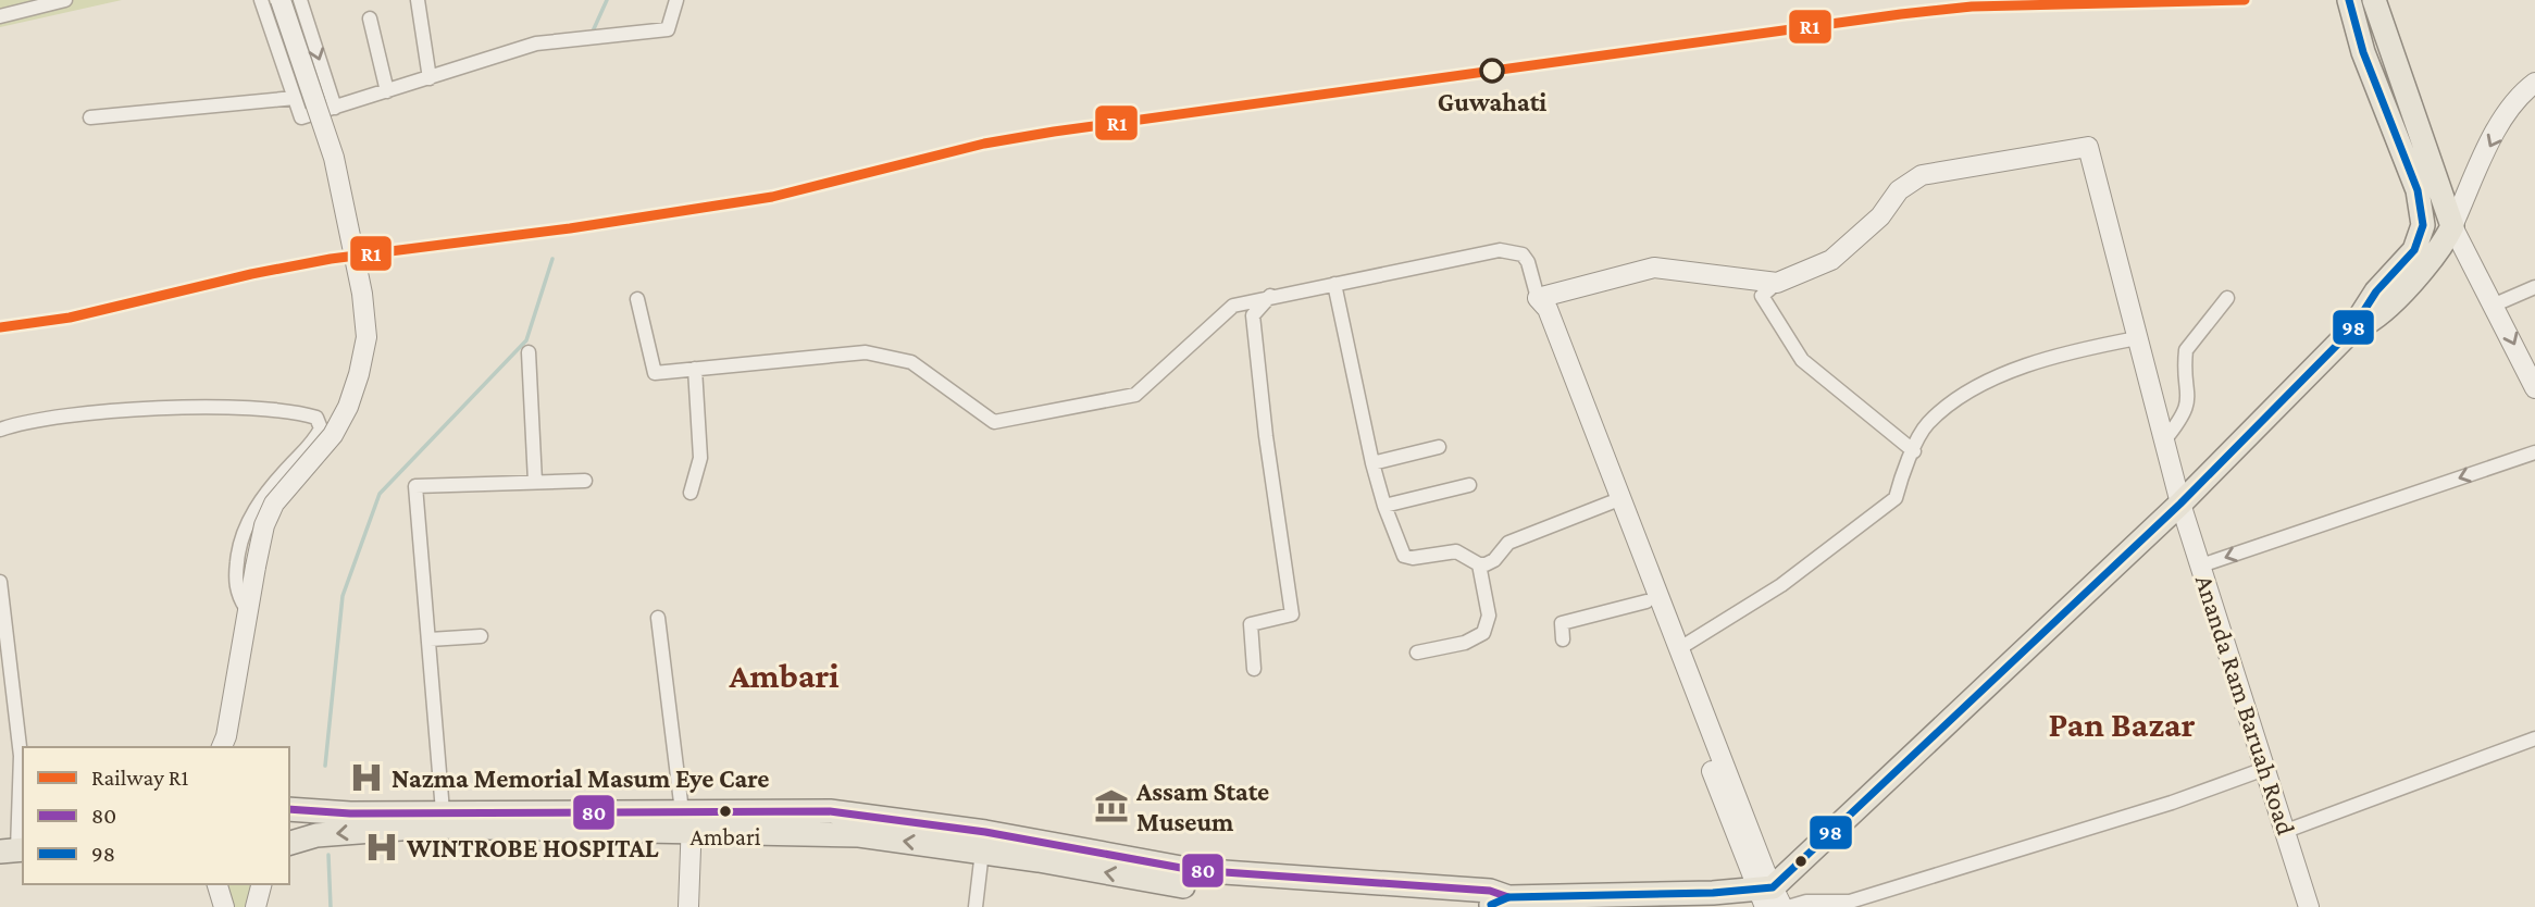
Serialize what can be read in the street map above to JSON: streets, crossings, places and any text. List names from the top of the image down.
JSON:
{
  "streets": {
    "street": ["Ananda Ram Baruah Road"]
  },
  "districts": ["Ambari", "Pan Bazar"],
  "places": {
    "other": ["Guwahati", "Ambari"],
    "hospital": ["Nazma Memorial Masum Eye Care", "WINTROBE HOSPITAL"],
    "museum": ["Assam State Museum"]
  },
  "lines": ["rail line R1", "transit line 98", "transit line 80"],
  "legend": ["Railway R1", "80", "98"]
}
